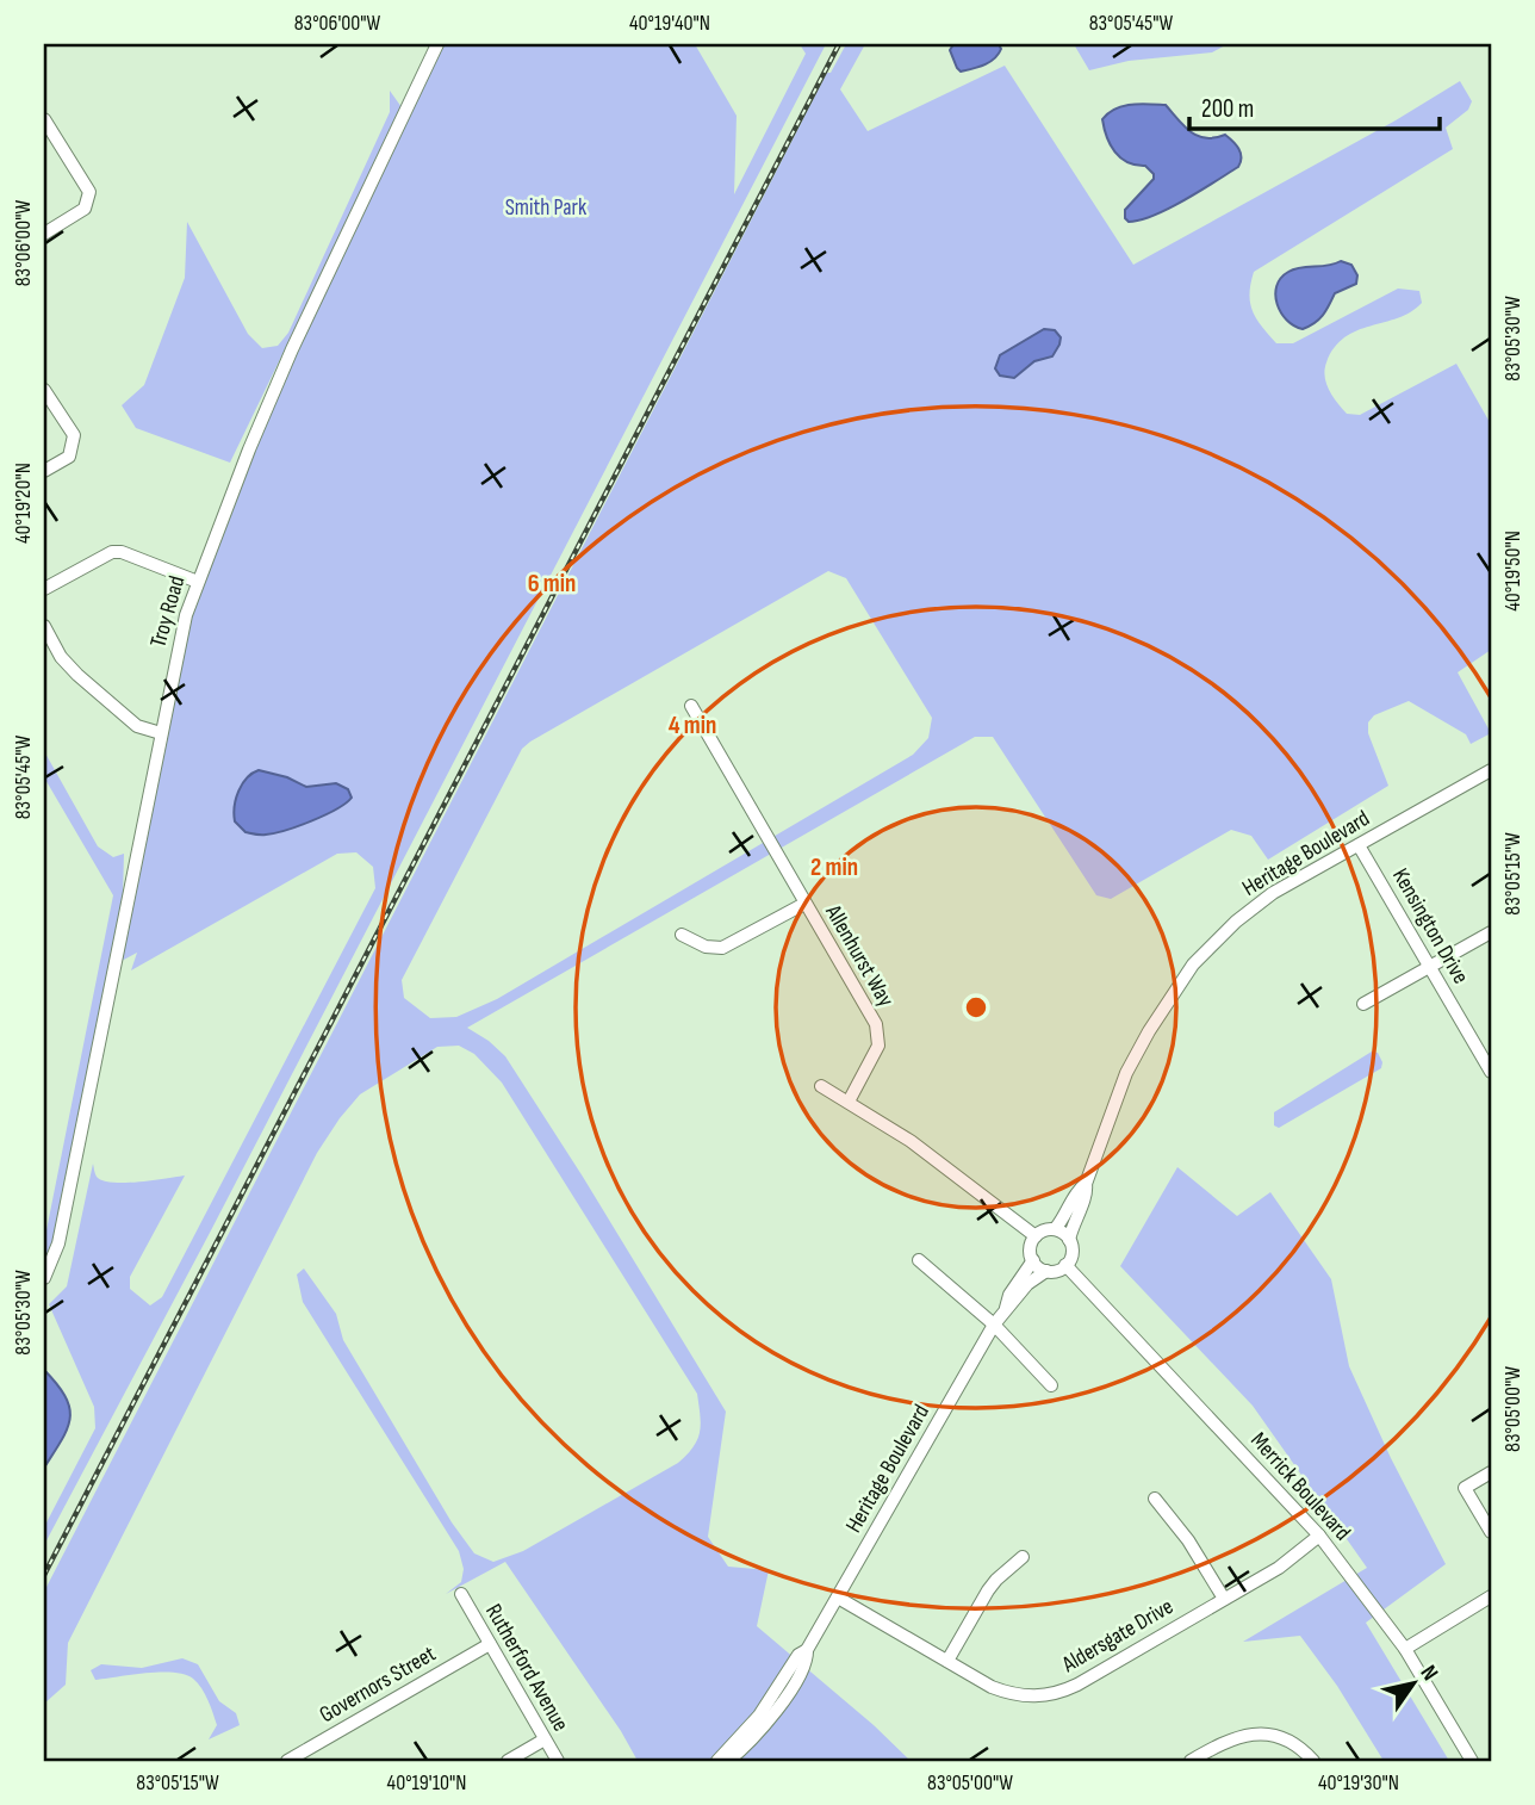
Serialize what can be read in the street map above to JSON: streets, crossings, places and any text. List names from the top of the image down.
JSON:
{
  "streets": {
    "street": [
      "Troy Road",
      "Heritage Boulevard",
      "Kensington Drive",
      "Allenhurst Way",
      "Merrick Boulevard",
      "Aldersgate Drive",
      "Rutherford Avenue",
      "Governors Street"
    ]
  },
  "crossings": [
    ["Heritage Boulevard", "Kensington Drive"],
    ["Heritage Boulevard", "Merrick Boulevard"],
    ["Heritage Boulevard", "Aldersgate Drive"],
    ["Merrick Boulevard", "Aldersgate Drive"],
    ["Rutherford Avenue", "Governors Street"]
  ],
  "parks": ["Smith Park"],
  "scale_bar": "200 m",
  "north": "top right",
  "coordinates": [
    "83°06'00\"W",
    "40°19'40\"N",
    "83°05'45\"W",
    "83°05'30\"W",
    "40°19'20\"N",
    "40°19'50\"N",
    "83°05'15\"W",
    "83°05'00\"W",
    "40°19'10\"N",
    "40°19'30\"N"
  ],
  "rings": ["6 min", "4 min", "2 min"]
}
